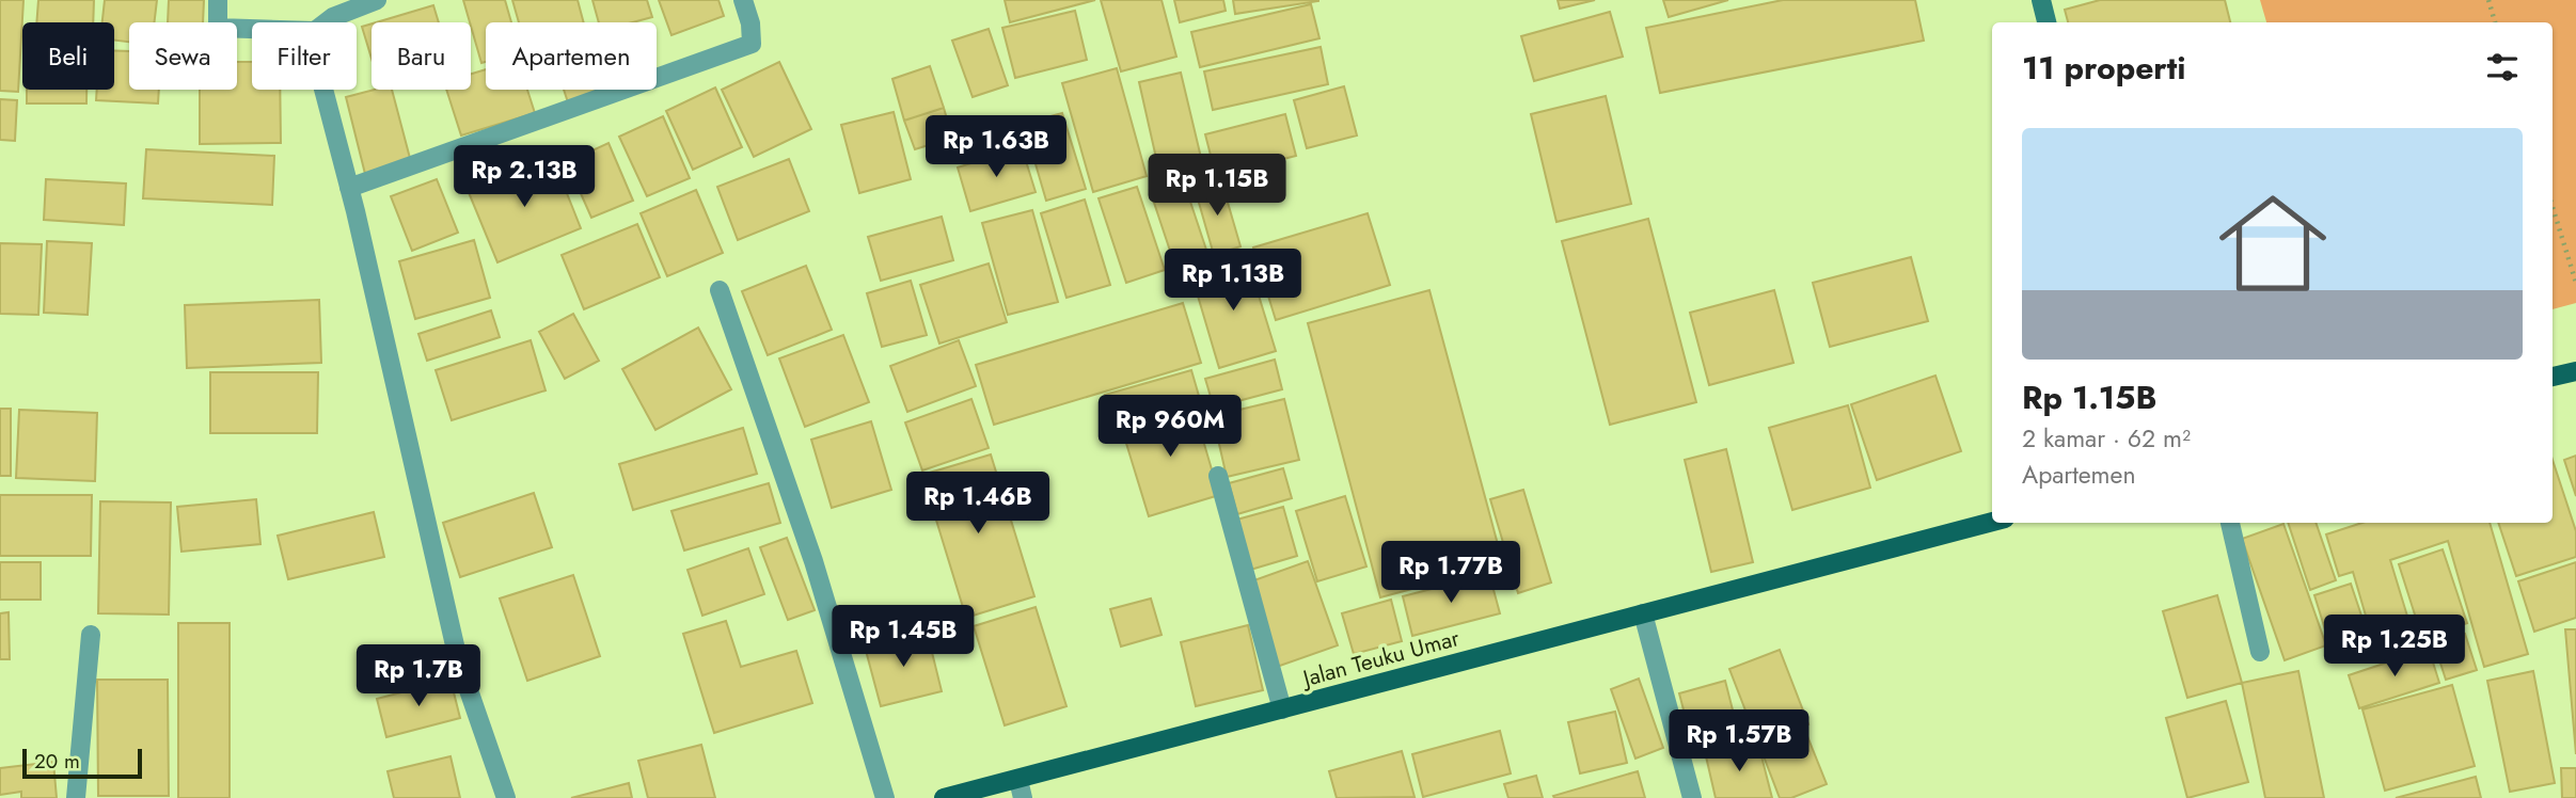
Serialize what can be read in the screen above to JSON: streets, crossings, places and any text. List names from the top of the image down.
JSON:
{
  "streets": {
    "main road": ["Jalan Teuku Umar"]
  },
  "scale_bar": "20 m",
  "page": {
    "chip": [
      "Beli",
      "Sewa",
      "Filter",
      "Baru",
      "Apartemen"
    ],
    "heading": "11 properti",
    "list": [
      {
        "name": "Rp 1.15B",
        "note": "2 kamar · 62 m² · Apartemen"
      }
    ],
    "price": [
      "Rp 1.63B",
      "Rp 2.13B",
      "Rp 1.15B",
      "Rp 1.13B",
      "Rp 960M",
      "Rp 1.46B",
      "Rp 1.77B",
      "Rp 1.45B",
      "Rp 1.25B",
      "Rp 1.7B",
      "Rp 1.57B"
    ],
    "scale": "20 m"
  }
}
